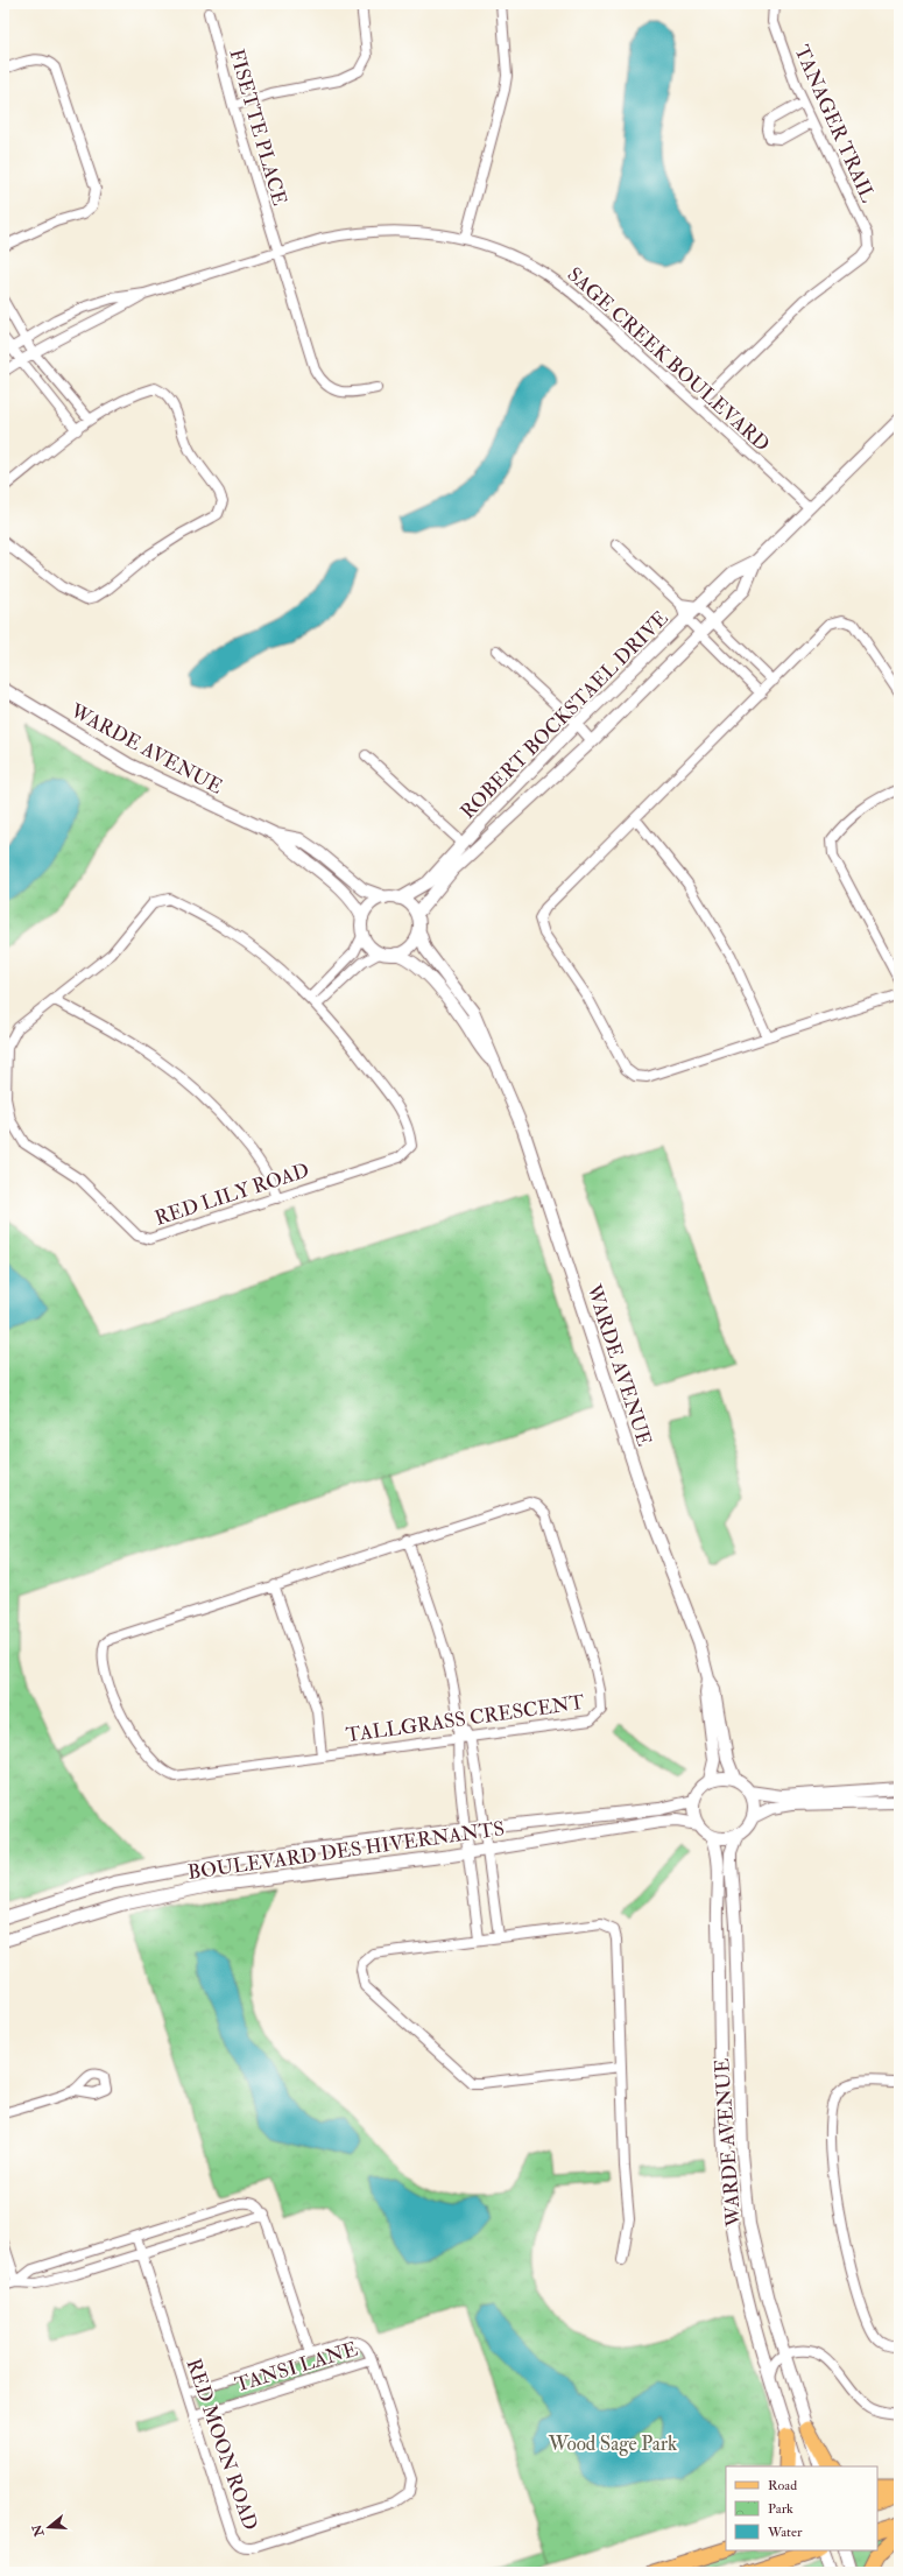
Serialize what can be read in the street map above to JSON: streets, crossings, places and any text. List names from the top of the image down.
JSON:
{
  "streets": {
    "street": [
      "TANAGER TRAIL",
      "FISETTE PLACE",
      "SAGE CREEK BOULEVARD",
      "ROBERT BOCKSTAEL DRIVE",
      "WARDE AVENUE",
      "RED LILY ROAD",
      "TALLGRASS CRESCENT",
      "BOULEVARD DES HIVERNANTS",
      "TANSI LANE",
      "RED MOON ROAD"
    ]
  },
  "crossings": [
    ["TANAGER TRAIL", "SAGE CREEK BOULEVARD"],
    ["FISETTE PLACE", "SAGE CREEK BOULEVARD"],
    ["SAGE CREEK BOULEVARD", "ROBERT BOCKSTAEL DRIVE"],
    ["ROBERT BOCKSTAEL DRIVE", "WARDE AVENUE"],
    ["WARDE AVENUE", "BOULEVARD DES HIVERNANTS"],
    ["TANSI LANE", "RED MOON ROAD"]
  ],
  "parks": ["Wood Sage Park"],
  "legend": ["Road", "Park", "Water"],
  "north": "left"
}
